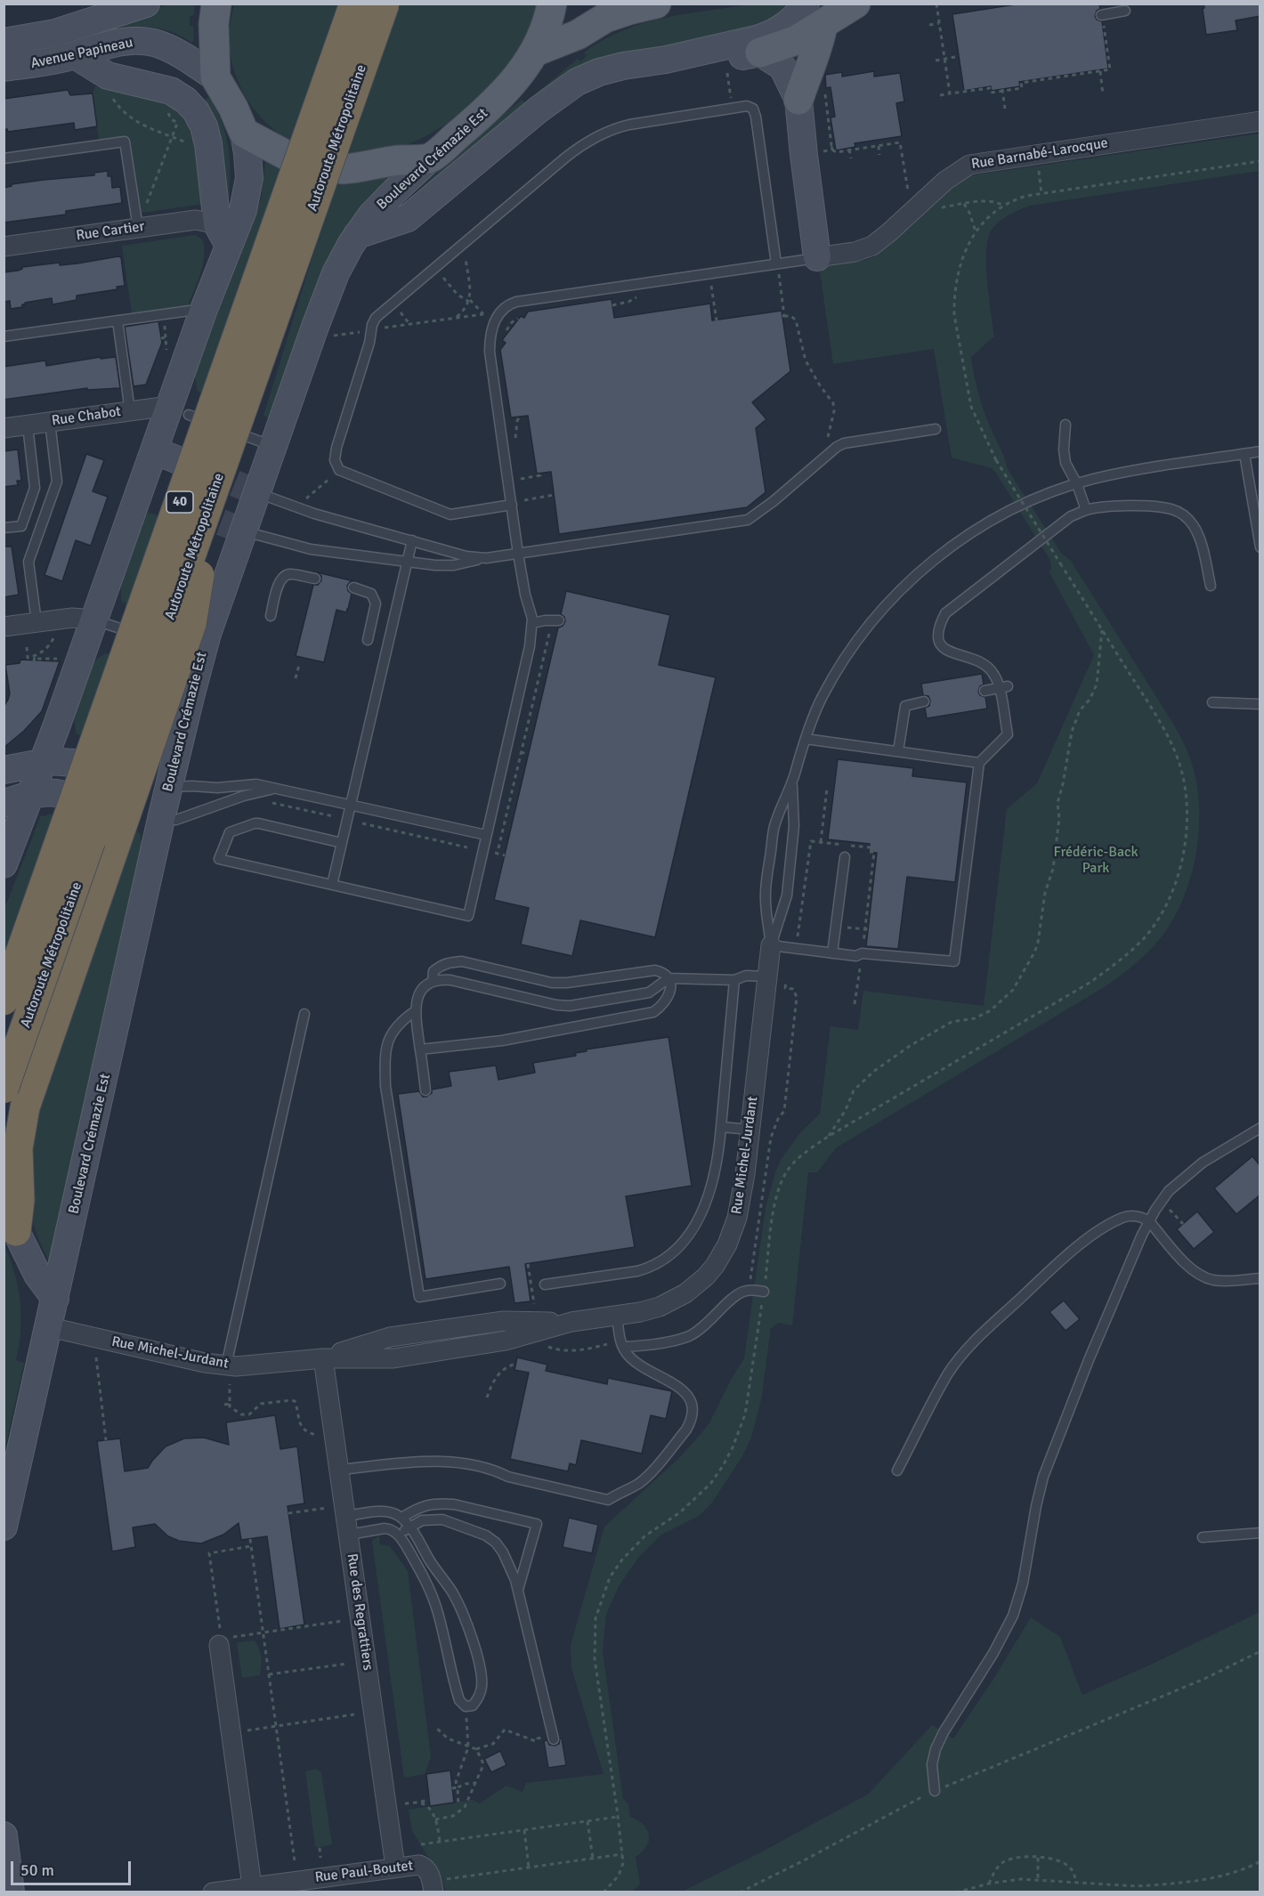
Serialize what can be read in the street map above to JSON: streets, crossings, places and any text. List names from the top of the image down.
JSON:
{
  "streets": {
    "highway": ["Autoroute Métropolitaine", "40"],
    "main road": ["Avenue Papineau", "Boulevard Crémazie Est"],
    "street": [
      "Rue Barnabé-Larocque",
      "Rue Cartier",
      "Rue Chabot",
      "Rue Michel-Jurdant",
      "Rue des Regrattiers",
      "Rue Paul-Boutet"
    ]
  },
  "crossings": [
    ["Boulevard Crémazie Est", "Rue Michel-Jurdant"],
    ["Rue Michel-Jurdant", "Rue des Regrattiers"],
    ["Rue des Regrattiers", "Rue Paul-Boutet"]
  ],
  "parks": ["Frédéric-Back Park"],
  "scale_bar": "50 m"
}
